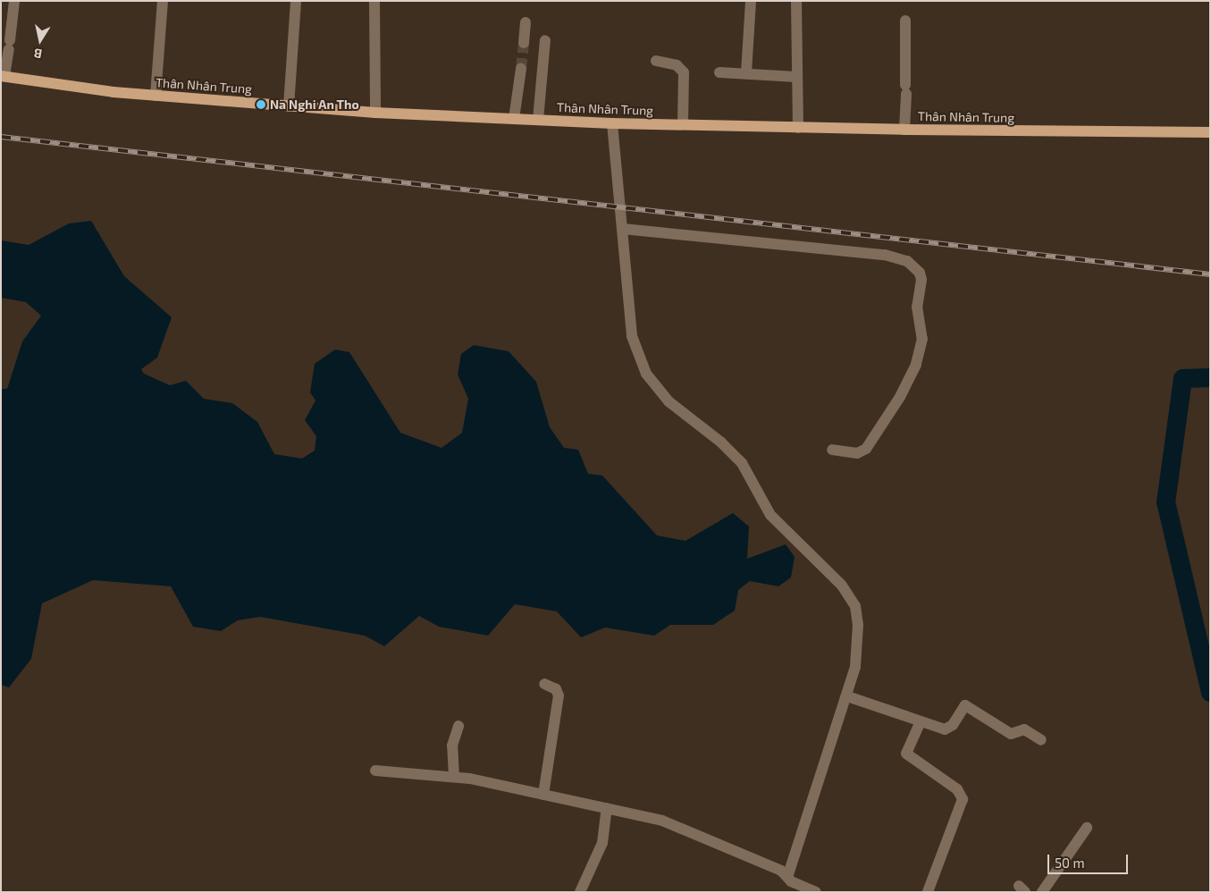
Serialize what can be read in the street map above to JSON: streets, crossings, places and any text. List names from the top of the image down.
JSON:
{
  "streets": {
    "main road": ["Thân Nhân Trung"]
  },
  "places": ["Na Nghi An Tho"],
  "scale_bar": "50 m",
  "north": "bottom"
}
